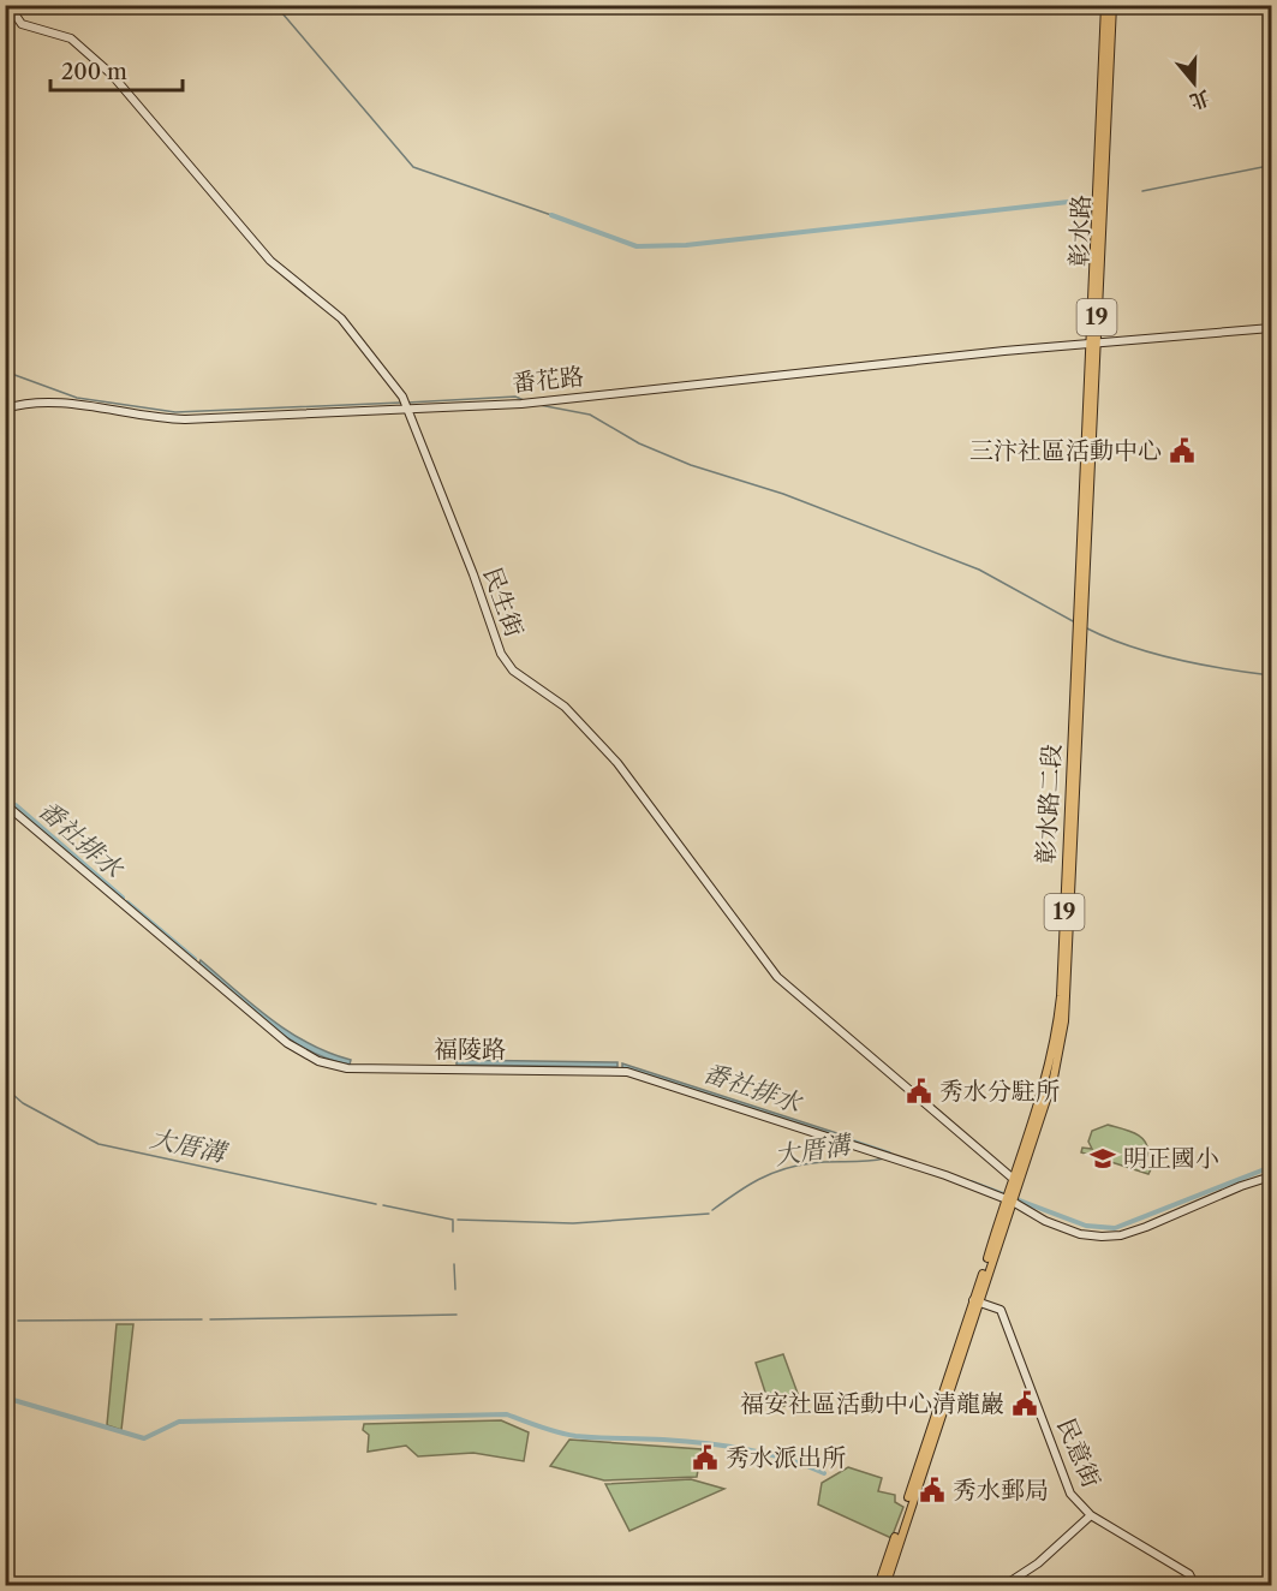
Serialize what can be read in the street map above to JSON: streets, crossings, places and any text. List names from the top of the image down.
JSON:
{
  "streets": {
    "main road": ["彰水路", "19", "彰水路二段"],
    "street": [
      "番花路",
      "民生街",
      "福陵路",
      "民意街"
    ]
  },
  "crossings": [
    ["彰水路", "番花路"],
    ["彰水路", "彰水路二段"],
    ["番花路", "民生街"],
    ["民生街", "彰水路二段"],
    ["彰水路二段", "福陵路"],
    ["彰水路二段", "民意街"]
  ],
  "water": ["番社排水", "大厝溝"],
  "places": {
    "public building": [
      "三汴社區活動中心",
      "秀水分駐所",
      "福安社區活動中心清龍巖",
      "秀水派出所",
      "秀水郵局"
    ],
    "school or university": ["明正國小"]
  },
  "scale_bar": "200 m",
  "north": "bottom"
}
